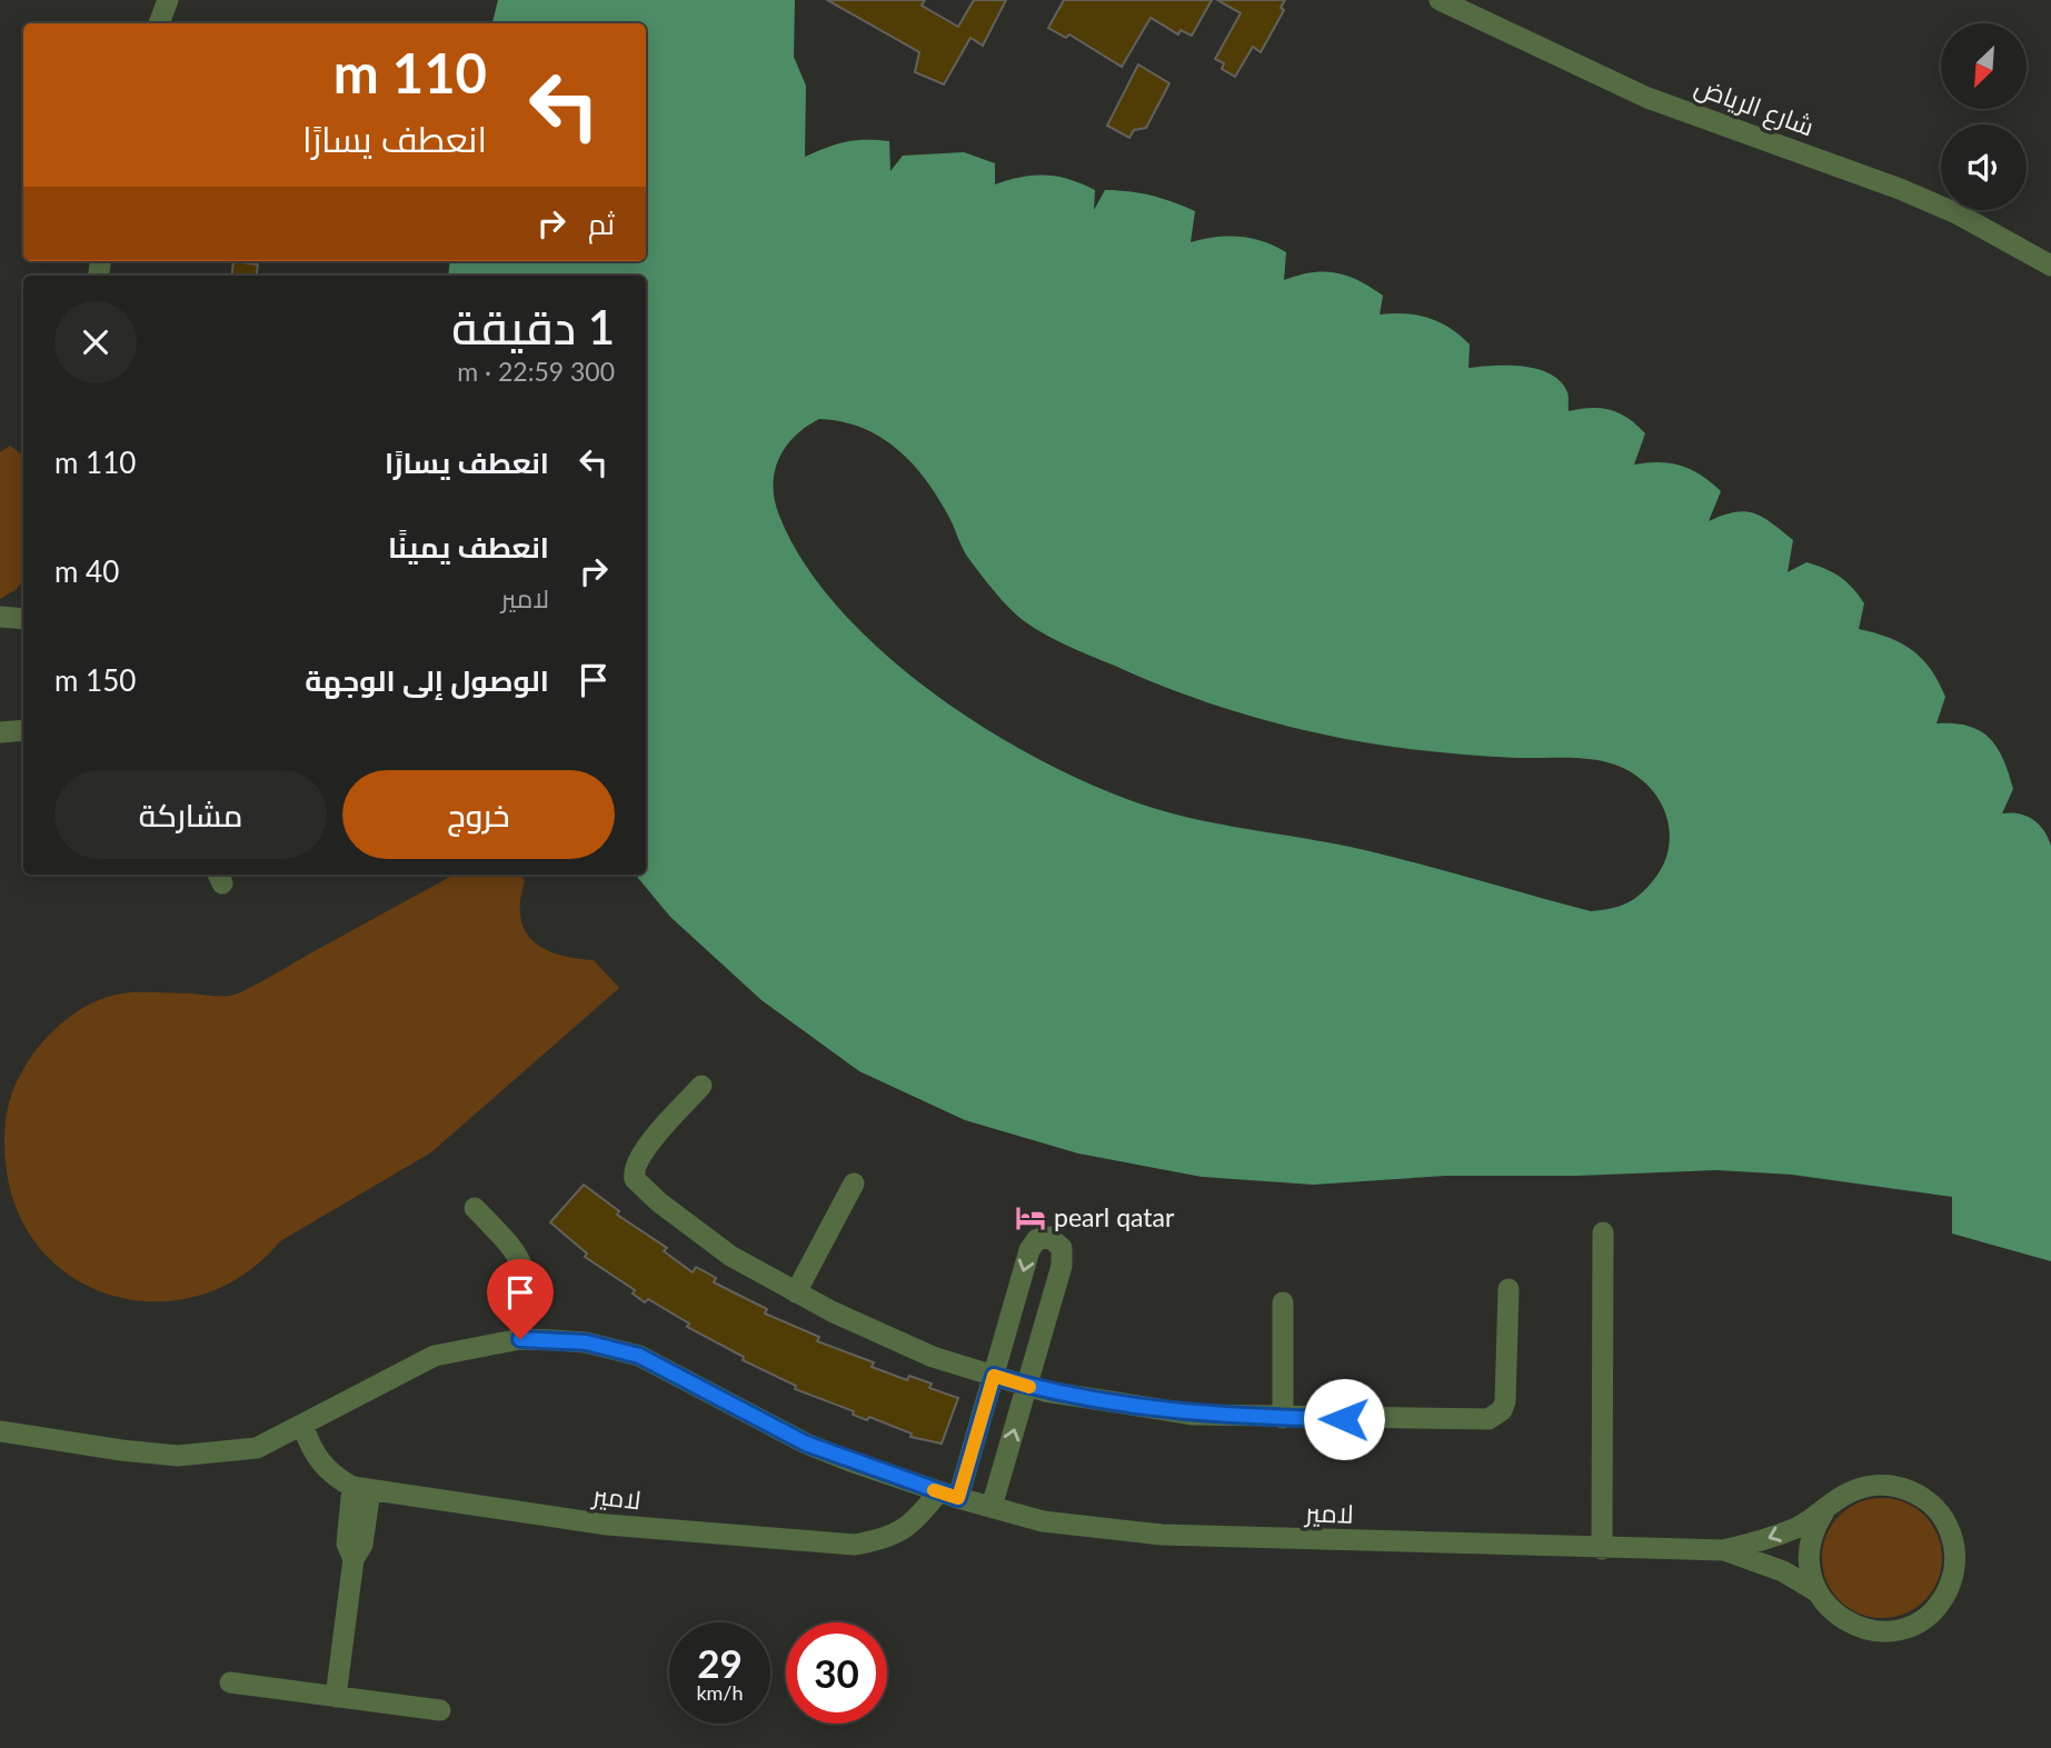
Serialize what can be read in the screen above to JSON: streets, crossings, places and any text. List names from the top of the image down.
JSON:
{
  "streets": {
    "street": ["شارع الرياض", "لامير"]
  },
  "places": {
    "hotel": ["pearl qatar"]
  },
  "north": "bottom left",
  "page": {
    "turn": ["110 m", "انعطف يسارًا"],
    "then": "ثم",
    "heading": ["1 دقيقة", "300 m · 22:59"],
    "list": [
      {
        "name": "انعطف يسارًا",
        "value": "110 m"
      },
      {
        "name": "انعطف يمينًا",
        "note": "لامير",
        "value": "40 m"
      },
      {
        "name": "الوصول إلى الوجهة",
        "value": "150 m"
      }
    ],
    "buttons": ["خروج", "مشاركة"],
    "speed": "29 km/h",
    "limit": "30"
  }
}
